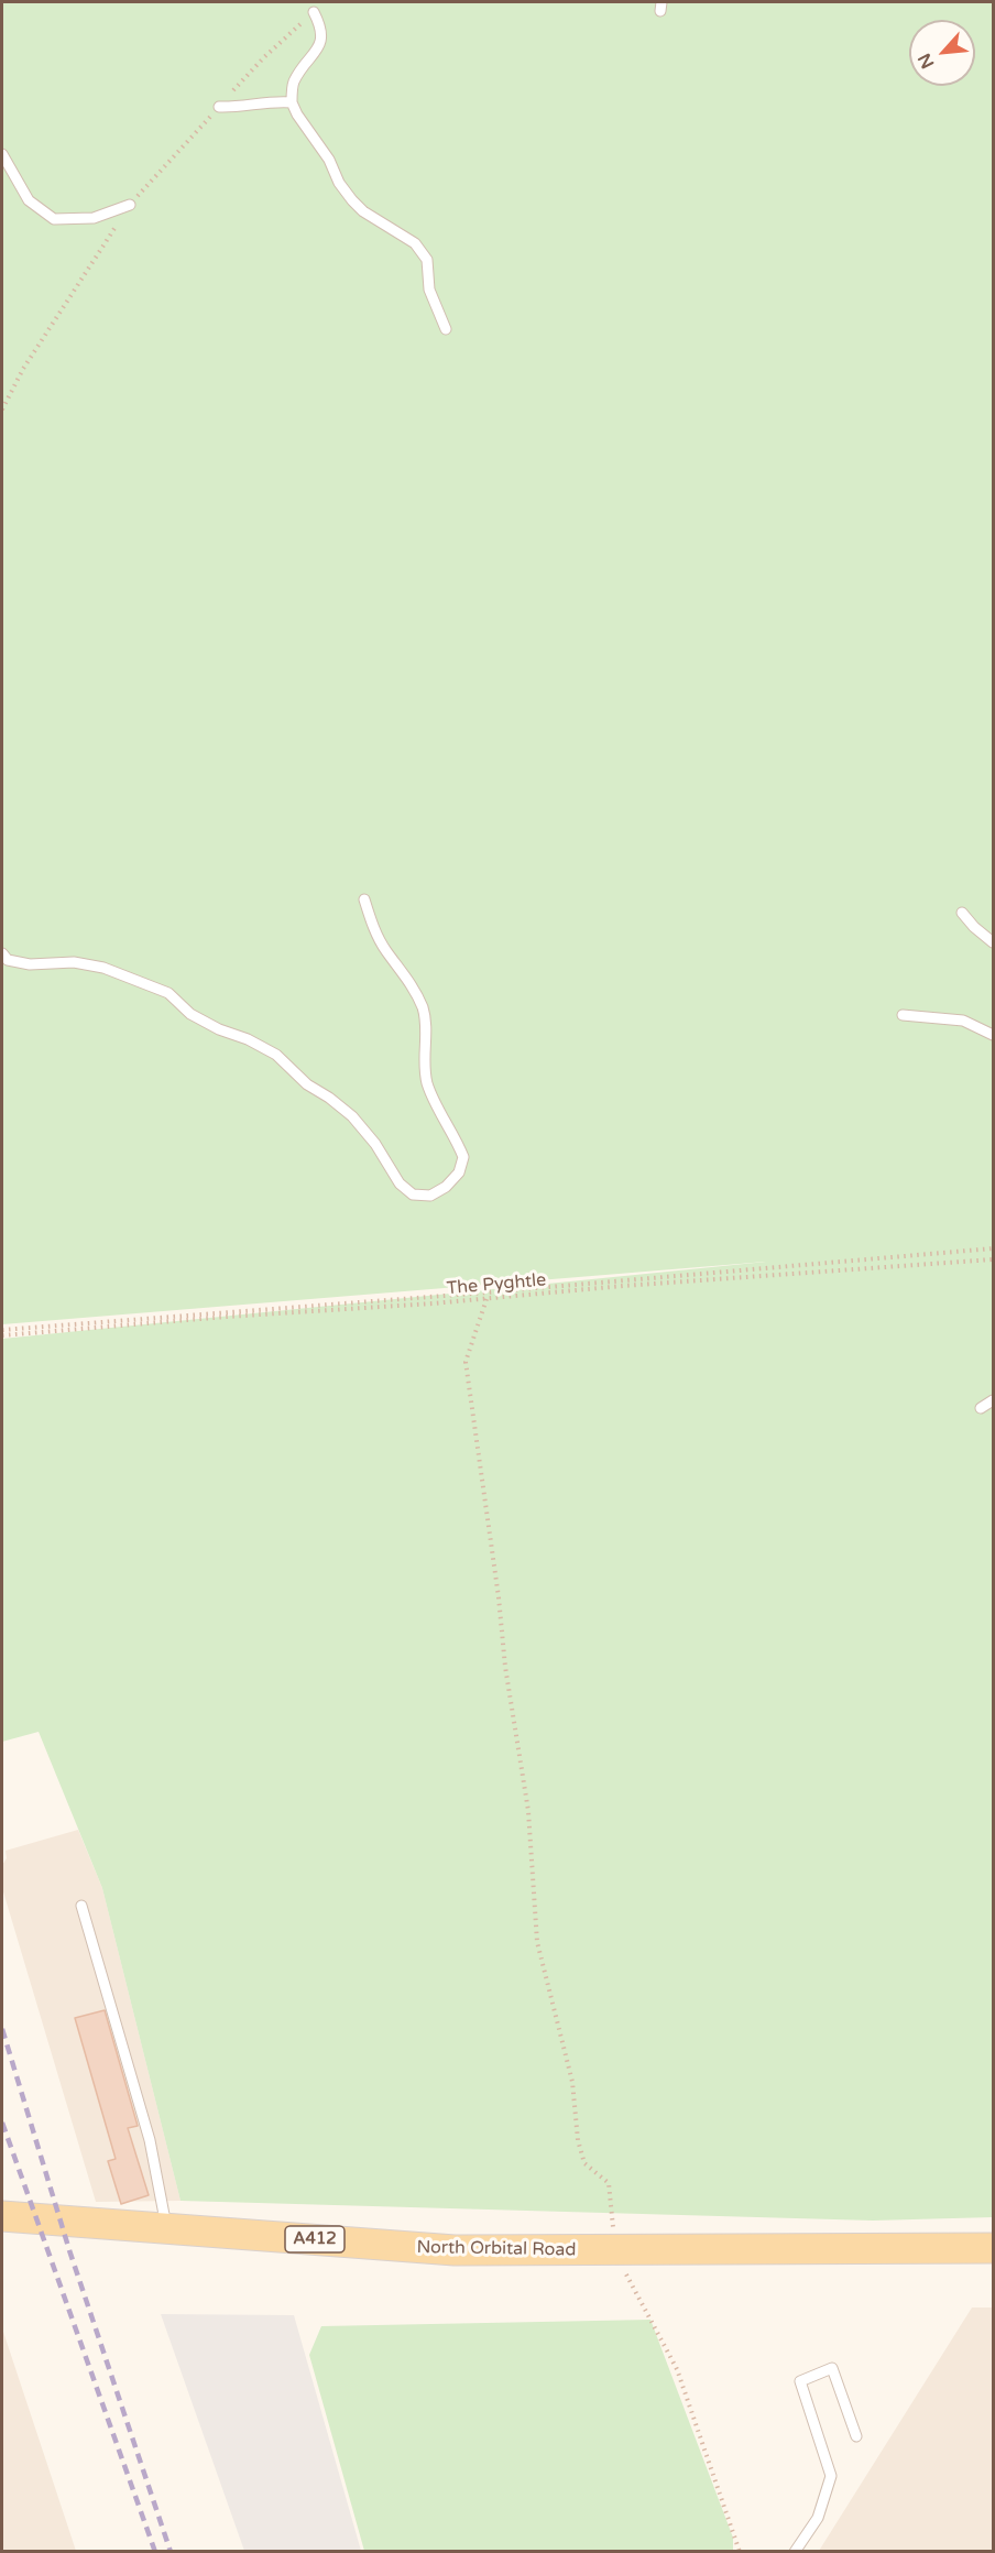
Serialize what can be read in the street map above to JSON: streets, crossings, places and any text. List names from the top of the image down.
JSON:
{
  "streets": {
    "main road": ["A412", "North Orbital Road"],
    "path": ["The Pyghtle"]
  },
  "north": "bottom left"
}
